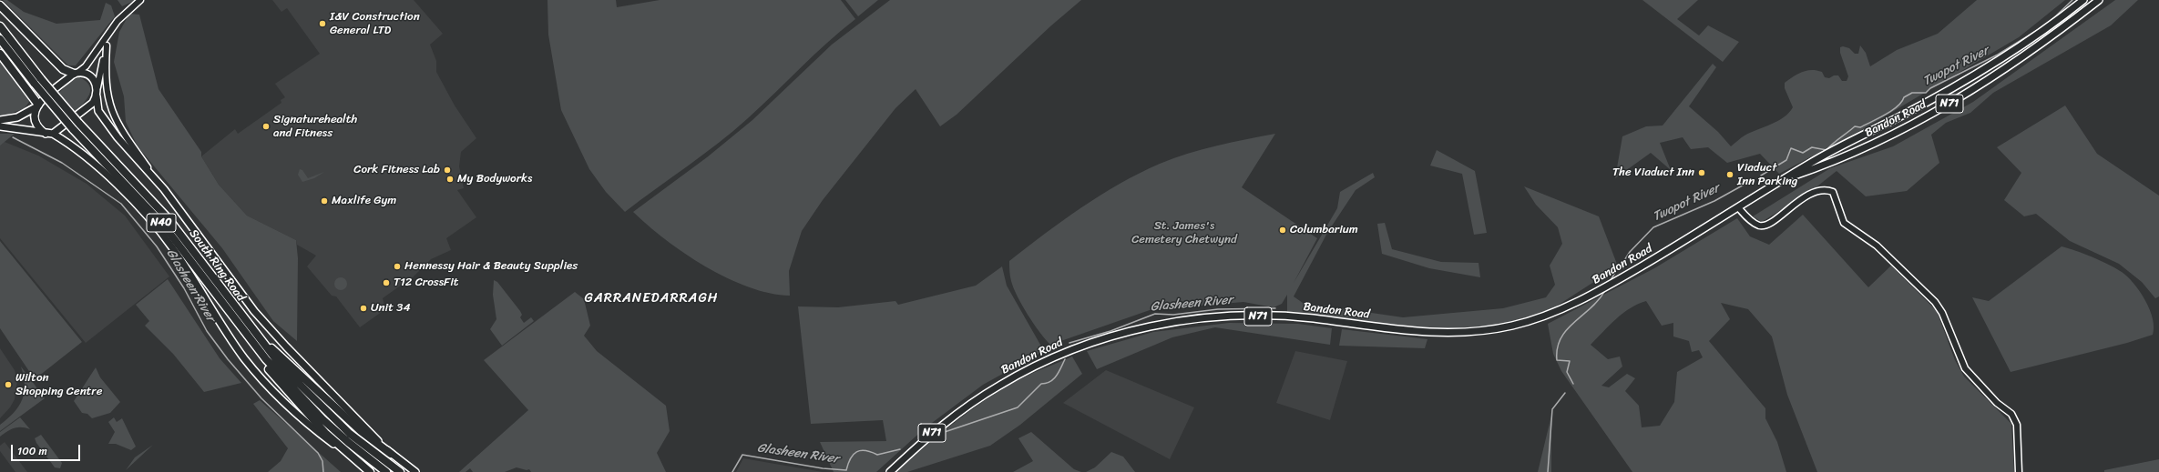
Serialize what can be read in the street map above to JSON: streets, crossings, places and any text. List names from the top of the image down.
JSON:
{
  "streets": {
    "highway": ["N40", "South Ring Road"],
    "main road": ["N71", "Bandon Road"]
  },
  "districts": ["GARRANEDARRAGH"],
  "water": ["Twopot River", "Glasheen River"],
  "parks": ["St. James's Cemetery Chetwynd"],
  "places": [
    "I&V Construction General LTD",
    "Signaturehealth and Fitness",
    "Cork Fitness Lab",
    "The Viaduct Inn",
    "Viaduct Inn Parking",
    "My Bodyworks",
    "Maxlife Gym",
    "Columbarium",
    "Hennessy Hair & Beauty Supplies",
    "T12 CrossFit",
    "Unit 34",
    "Wilton Shopping Centre"
  ],
  "scale_bar": "100 m"
}
